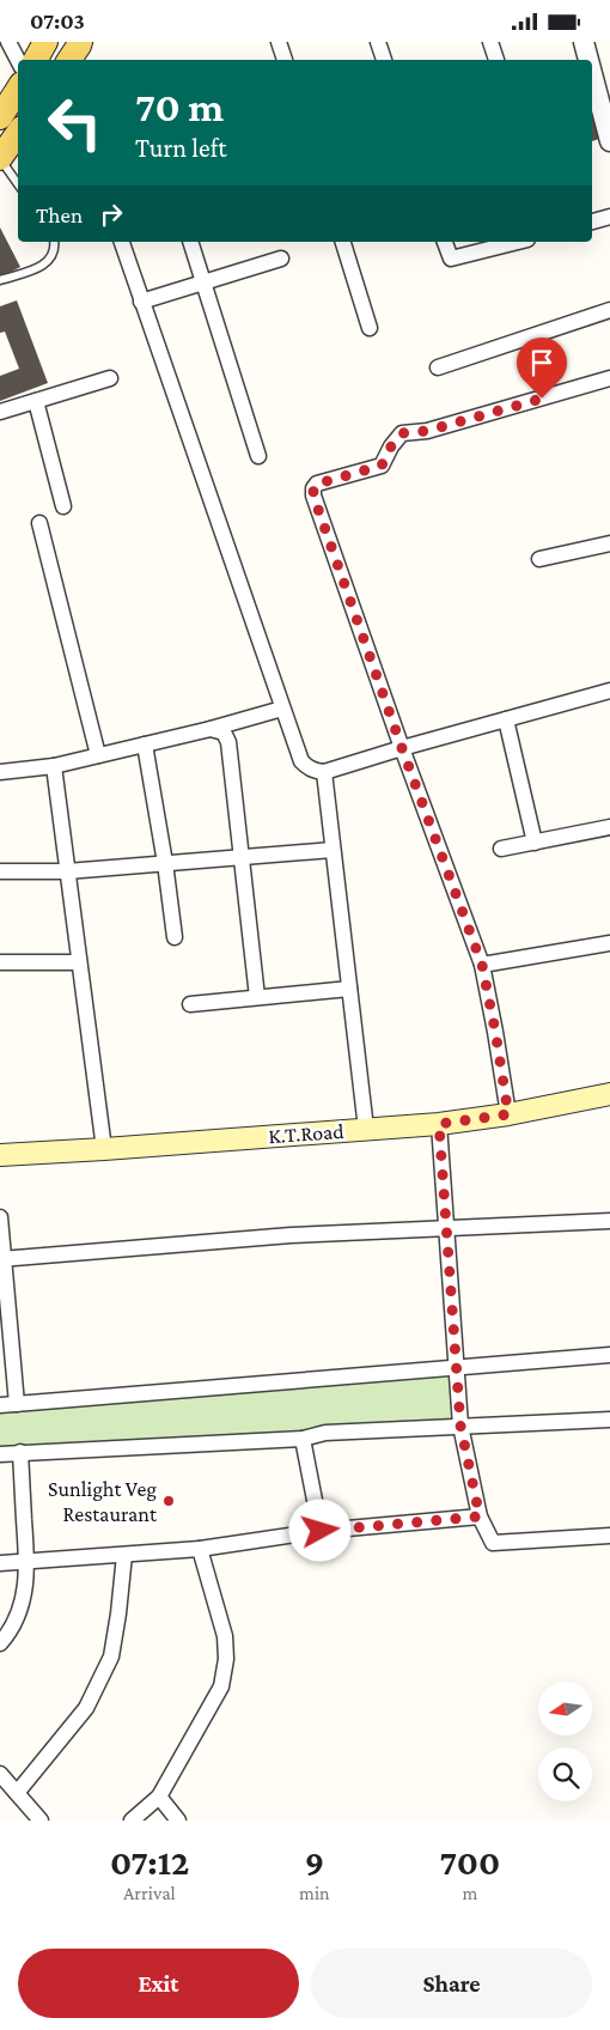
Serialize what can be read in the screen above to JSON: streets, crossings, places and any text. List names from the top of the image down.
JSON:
{
  "streets": {
    "main road": ["K.T.Road"]
  },
  "places": ["Sunlight Veg Restaurant"],
  "north": "left",
  "page": {
    "status": "07:03",
    "turn": ["70 m", "Turn left"],
    "then": "Then",
    "eta": [
      "07:12",
      "Arrival",
      "9",
      "min",
      "700",
      "m"
    ],
    "buttons": ["Exit", "Share"]
  }
}
